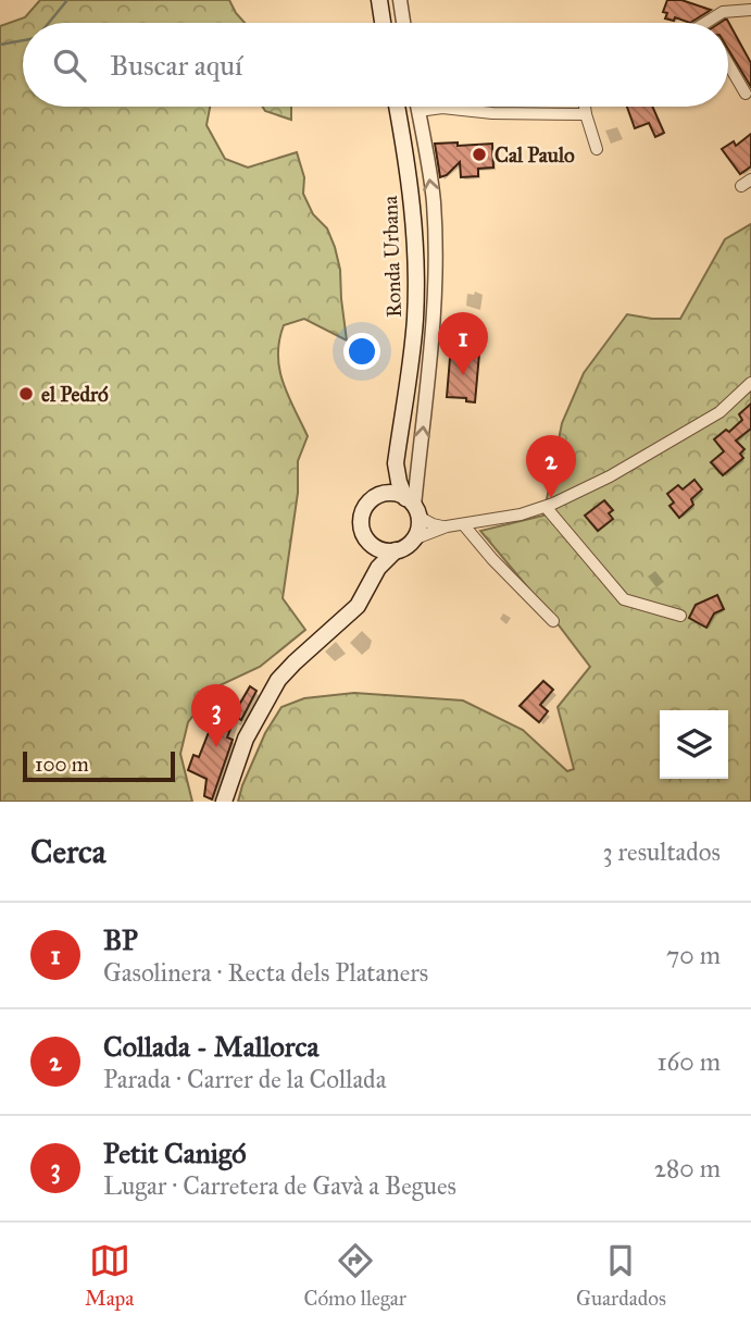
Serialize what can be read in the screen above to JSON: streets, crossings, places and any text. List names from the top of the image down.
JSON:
{
  "streets": {
    "main road": ["Ronda Urbana"]
  },
  "places": ["Cal Paulo", "el Pedró"],
  "scale_bar": "100 m",
  "page": {
    "search": "Buscar aquí",
    "pins": ["1", "2", "3"],
    "scale": "100 m",
    "heading": ["Cerca", "3 resultados"],
    "list": [
      {
        "mark": "1",
        "name": "BP",
        "note": "Gasolinera · Recta dels Plataners",
        "value": "70 m"
      },
      {
        "mark": "2",
        "name": "Collada - Mallorca",
        "note": "Parada · Carrer de la Collada",
        "value": "160 m"
      },
      {
        "mark": "3",
        "name": "Petit Canigó",
        "note": "Lugar · Carretera de Gavà a Begues",
        "value": "280 m"
      }
    ],
    "nav": ["Mapa", "Cómo llegar", "Guardados"]
  }
}
